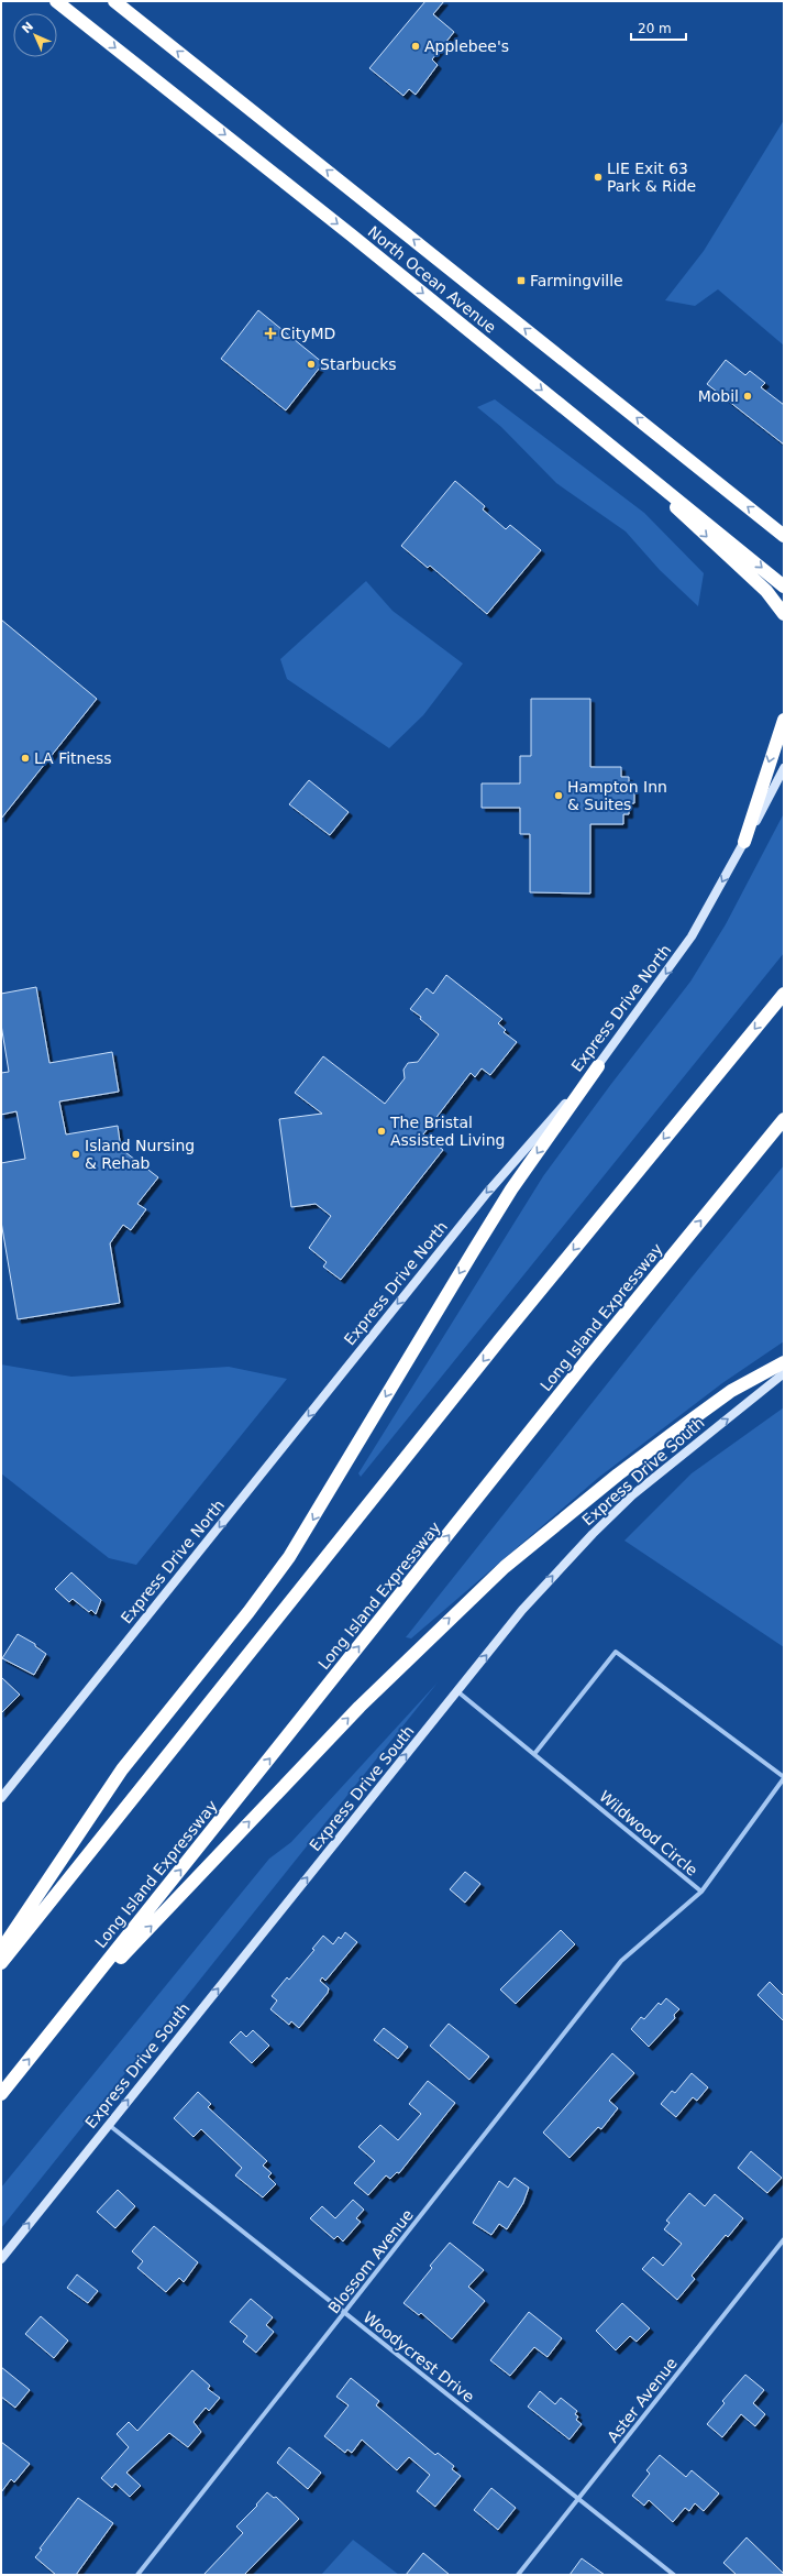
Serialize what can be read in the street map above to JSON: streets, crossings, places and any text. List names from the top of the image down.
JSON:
{
  "streets": {
    "highway": ["North Ocean Avenue", "Long Island Expressway"],
    "main road": ["Express Drive North", "Express Drive South"],
    "street": [
      "Wildwood Circle",
      "Blossom Avenue",
      "Woodycrest Drive",
      "Aster Avenue"
    ]
  },
  "crossings": [
    ["Express Drive South", "Wildwood Circle"],
    ["Express Drive South", "Woodycrest Drive"],
    ["Wildwood Circle", "Blossom Avenue"],
    ["Blossom Avenue", "Woodycrest Drive"],
    ["Woodycrest Drive", "Aster Avenue"]
  ],
  "one_way": ["Express Drive North", "Express Drive South"],
  "places": {
    "other": [
      "Applebee's",
      "LIE Exit 63 Park & Ride",
      "Starbucks",
      "Mobil",
      "LA Fitness",
      "Hampton Inn & Suites",
      "The Bristal Assisted Living",
      "Island Nursing & Rehab"
    ],
    "transit": ["Farmingville"],
    "health": ["CityMD"]
  },
  "scale_bar": "20 m",
  "north": "top left"
}
